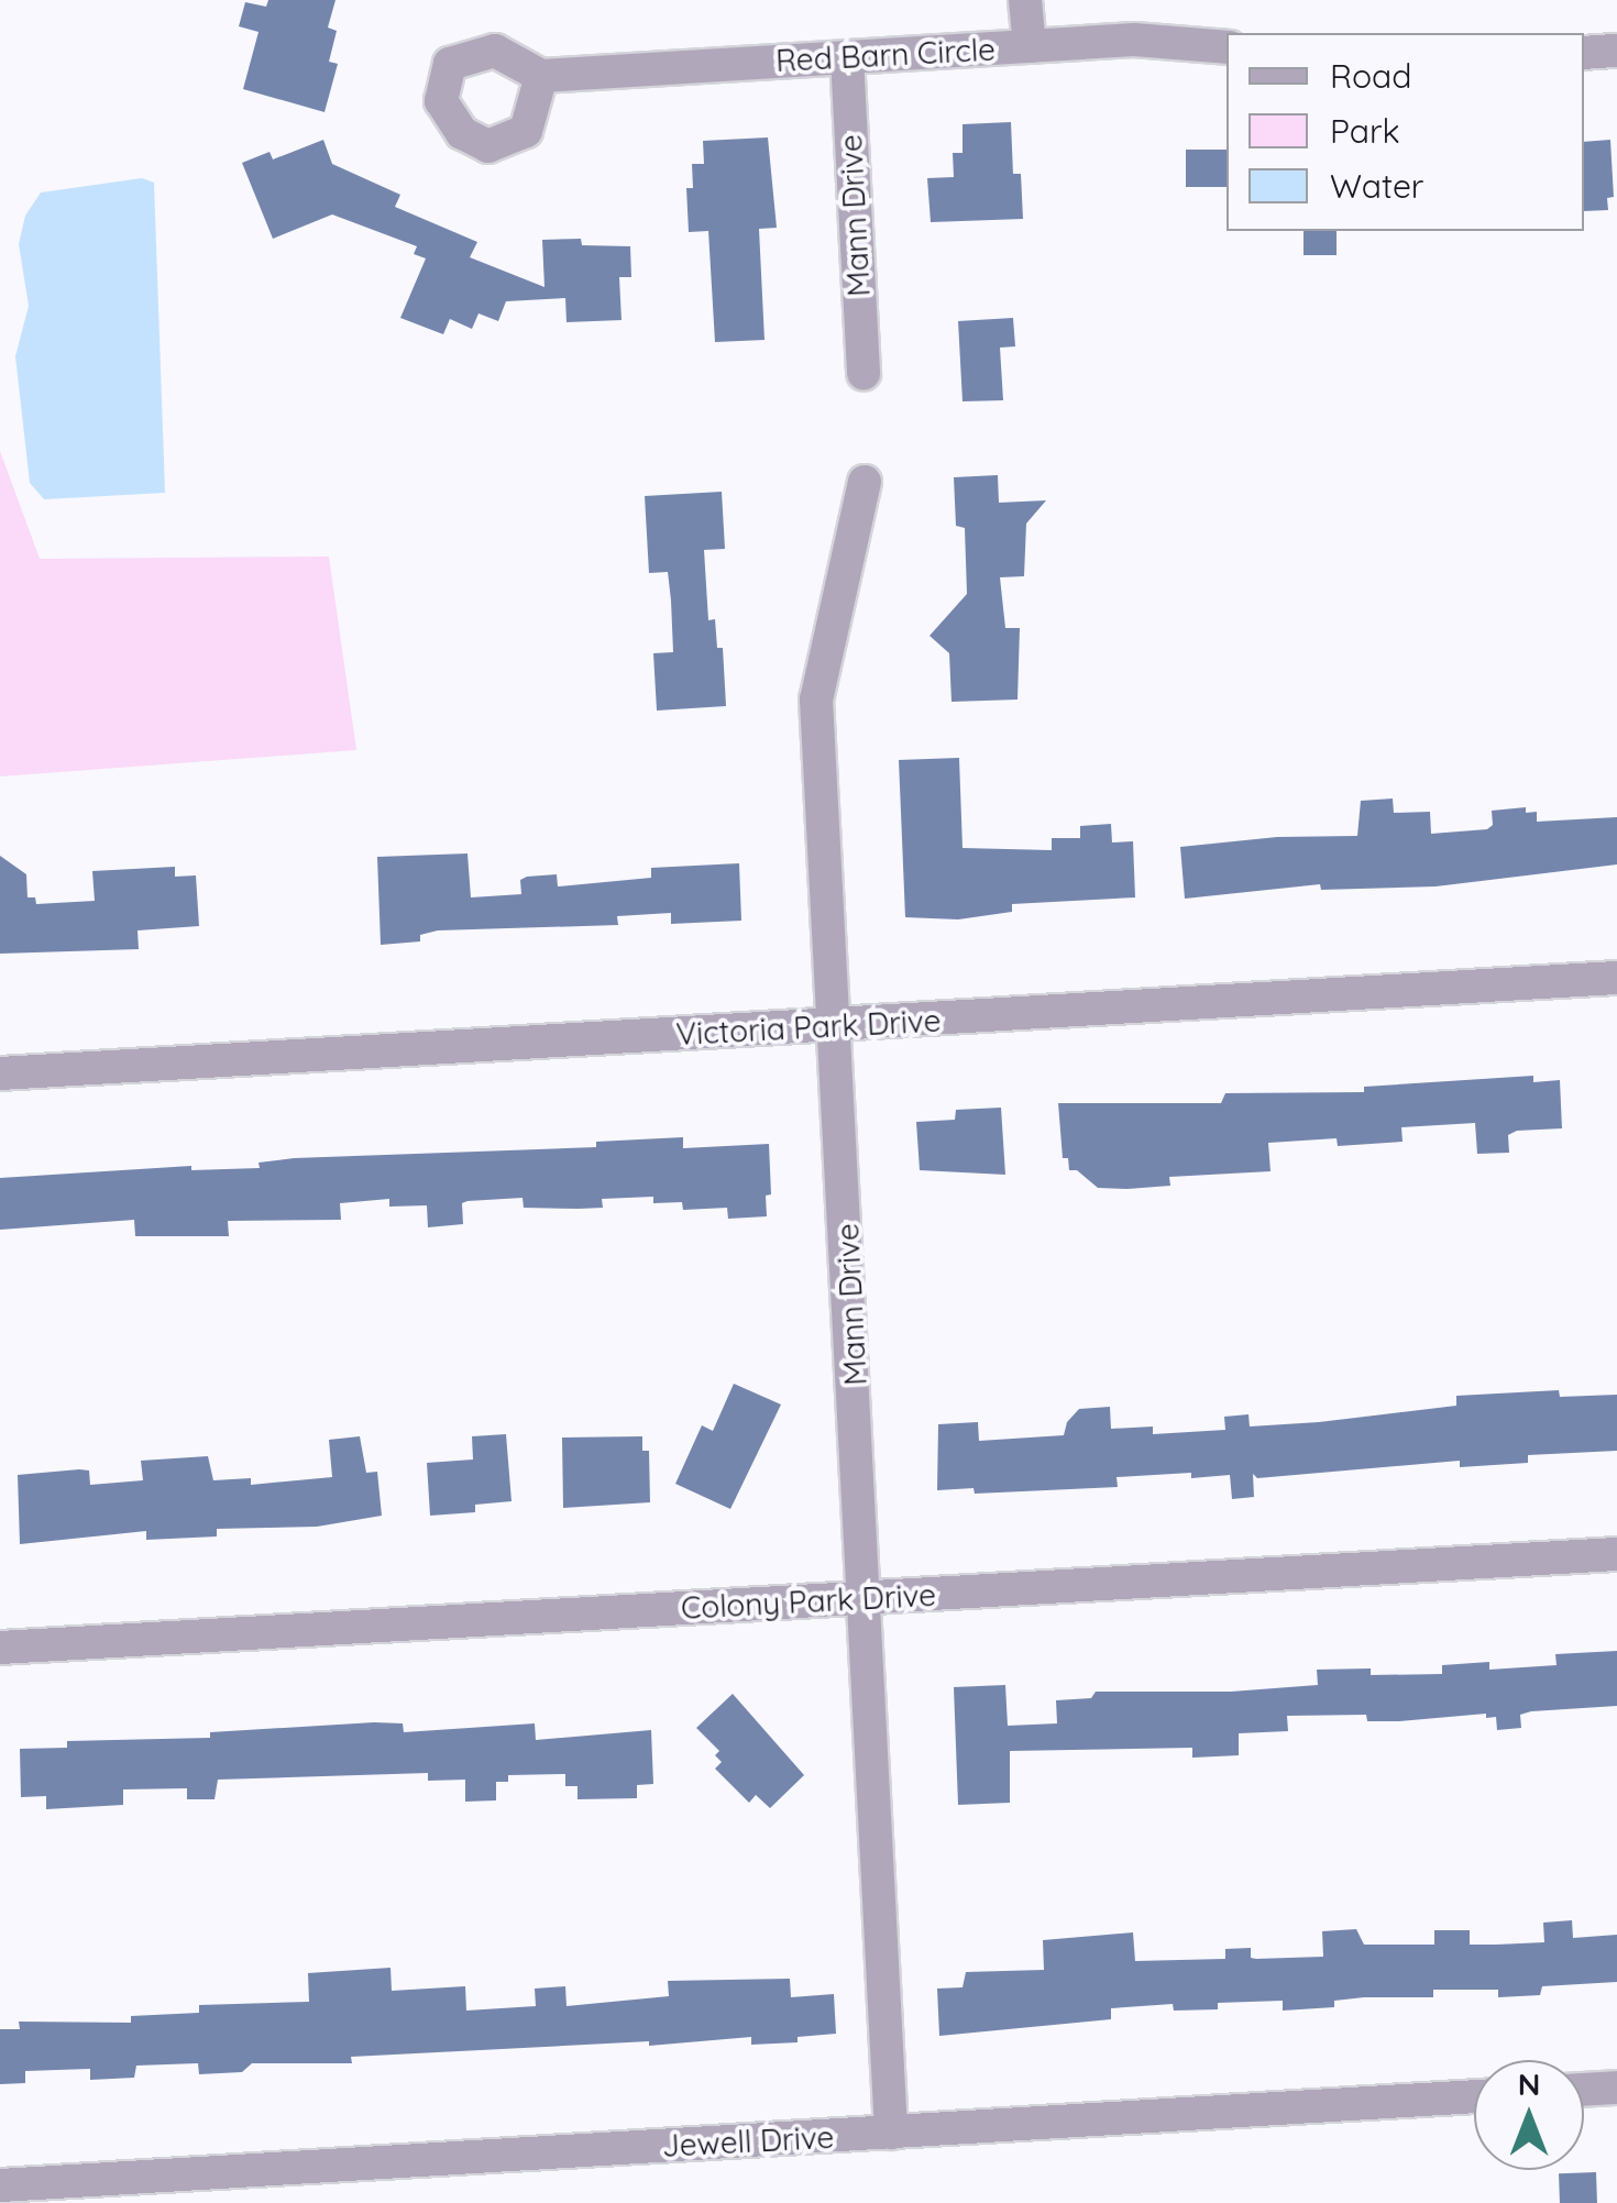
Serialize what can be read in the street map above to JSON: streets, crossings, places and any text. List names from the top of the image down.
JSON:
{
  "streets": {
    "street": [
      "Red Barn Circle",
      "Mann Drive",
      "Victoria Park Drive",
      "Colony Park Drive",
      "Jewell Drive"
    ]
  },
  "crossings": [
    ["Red Barn Circle", "Mann Drive"],
    ["Mann Drive", "Victoria Park Drive"],
    ["Mann Drive", "Colony Park Drive"],
    ["Mann Drive", "Jewell Drive"]
  ],
  "legend": ["Road", "Park", "Water"],
  "north": "top"
}
